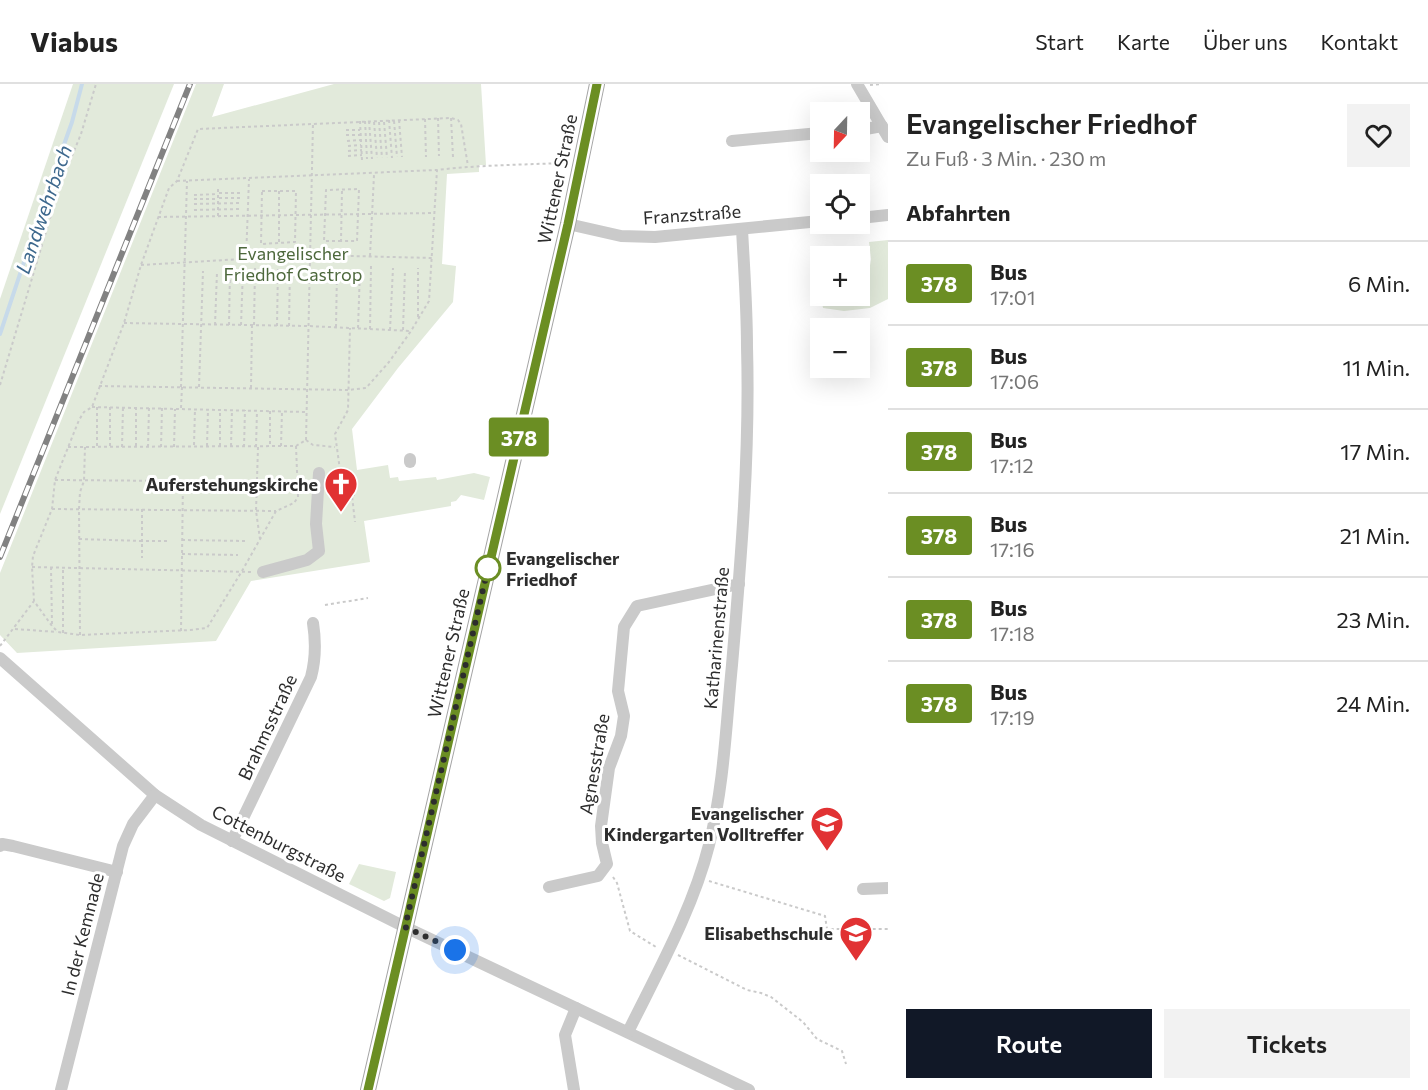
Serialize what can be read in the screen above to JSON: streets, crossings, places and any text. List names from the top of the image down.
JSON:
{
  "streets": {
    "main road": ["Wittener Straße"],
    "street": [
      "Franzstraße",
      "Katharinenstraße",
      "Brahmsstraße",
      "Agnesstraße",
      "Cottenburgstraße",
      "In der Kemnade"
    ]
  },
  "crossings": [
    ["Wittener Straße", "Franzstraße"],
    ["Wittener Straße", "Cottenburgstraße"],
    ["Franzstraße", "Katharinenstraße"],
    ["Katharinenstraße", "Agnesstraße"],
    ["Katharinenstraße", "Cottenburgstraße"],
    ["Brahmsstraße", "Cottenburgstraße"],
    ["Cottenburgstraße", "In der Kemnade"]
  ],
  "water": ["Landwehrbach"],
  "parks": ["Evangelischer Friedhof Castrop"],
  "places": {
    "church": ["Auferstehungskirche"],
    "other": ["Evangelischer Friedhof"],
    "school or university": ["Evangelischer Kindergarten Volltreffer", "Elisabethschule"]
  },
  "lines": ["bus line 378"],
  "north": "bottom",
  "page": {
    "header": "Viabus",
    "nav": [
      "Start",
      "Karte",
      "Über uns",
      "Kontakt"
    ],
    "on_map": "378",
    "heading": [
      ["Evangelischer Friedhof", "Zu Fuß · 3 Min. · 230 m"],
      "Abfahrten"
    ],
    "map_buttons": ["+", "−"],
    "list": [
      {
        "mark": "378",
        "name": "Bus",
        "note": "17:01",
        "value": "6 Min."
      },
      {
        "mark": "378",
        "name": "Bus",
        "note": "17:06",
        "value": "11 Min."
      },
      {
        "mark": "378",
        "name": "Bus",
        "note": "17:12",
        "value": "17 Min."
      },
      {
        "mark": "378",
        "name": "Bus",
        "note": "17:16",
        "value": "21 Min."
      },
      {
        "mark": "378",
        "name": "Bus",
        "note": "17:18",
        "value": "23 Min."
      },
      {
        "mark": "378",
        "name": "Bus",
        "note": "17:19",
        "value": "24 Min."
      }
    ],
    "buttons": ["Route", "Tickets"]
  }
}
